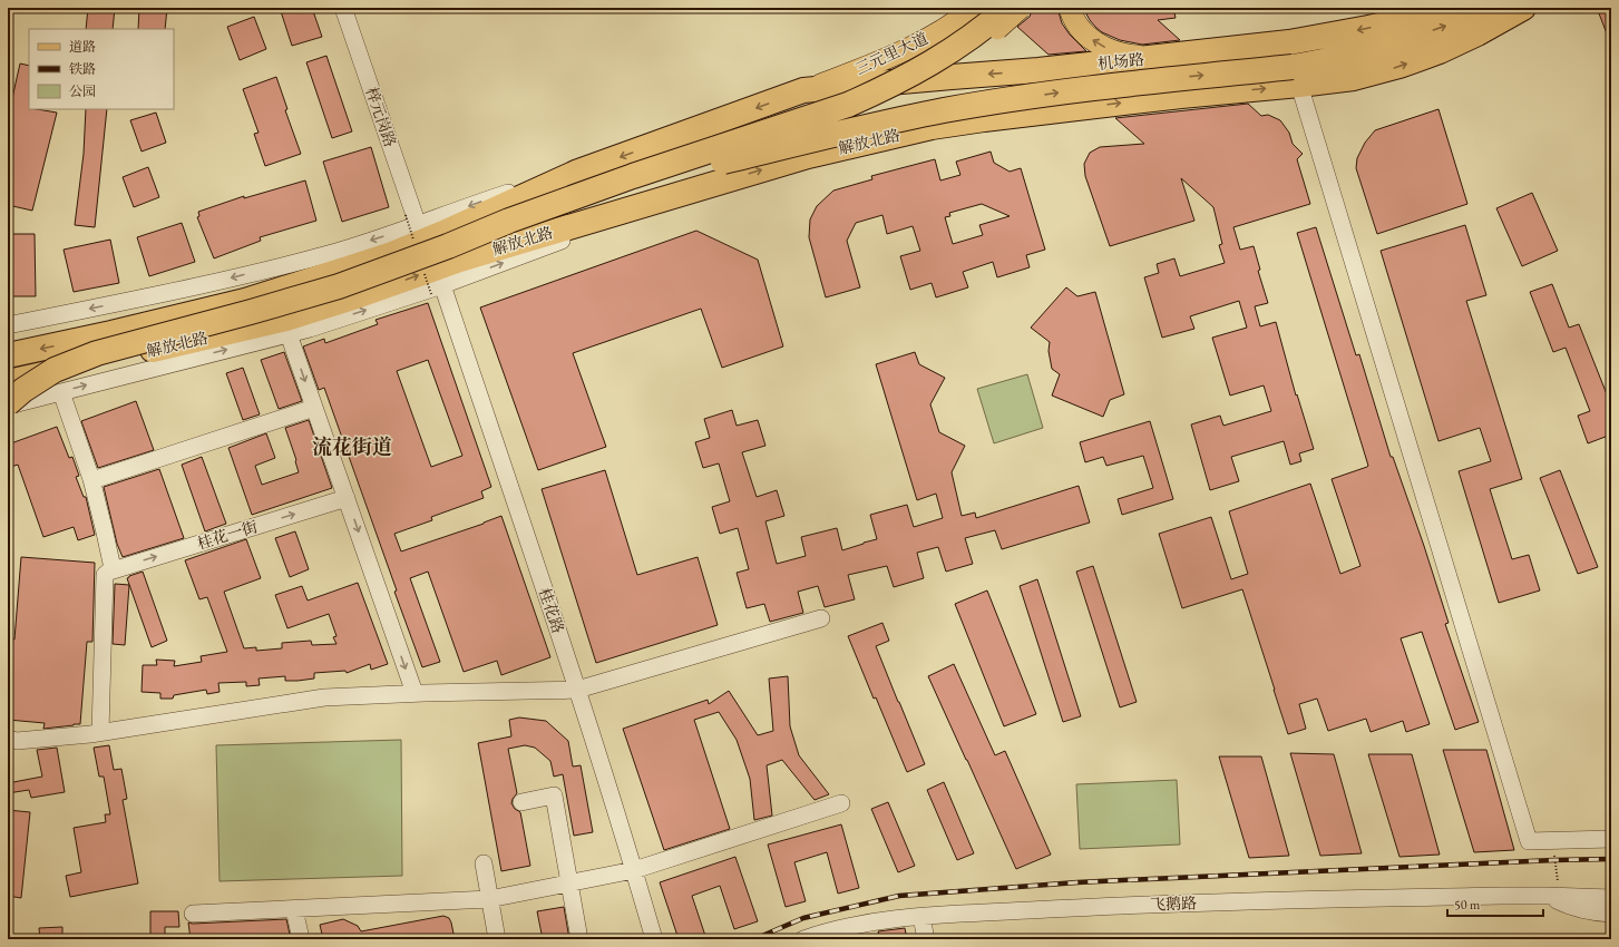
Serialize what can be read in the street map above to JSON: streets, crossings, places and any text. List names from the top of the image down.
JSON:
{
  "streets": {
    "highway": ["机场路", "解放北路"],
    "main road": ["三元里大道"],
    "street": [
      "梓元岗路",
      "桂花一街",
      "桂花路",
      "飞鹅路"
    ]
  },
  "crossings": [
    ["三元里大道", "机场路"],
    ["三元里大道", "解放北路"],
    ["机场路", "解放北路"]
  ],
  "districts": ["流花街道"],
  "legend": ["道路", "铁路", "公园"],
  "scale_bar": "50 m"
}
